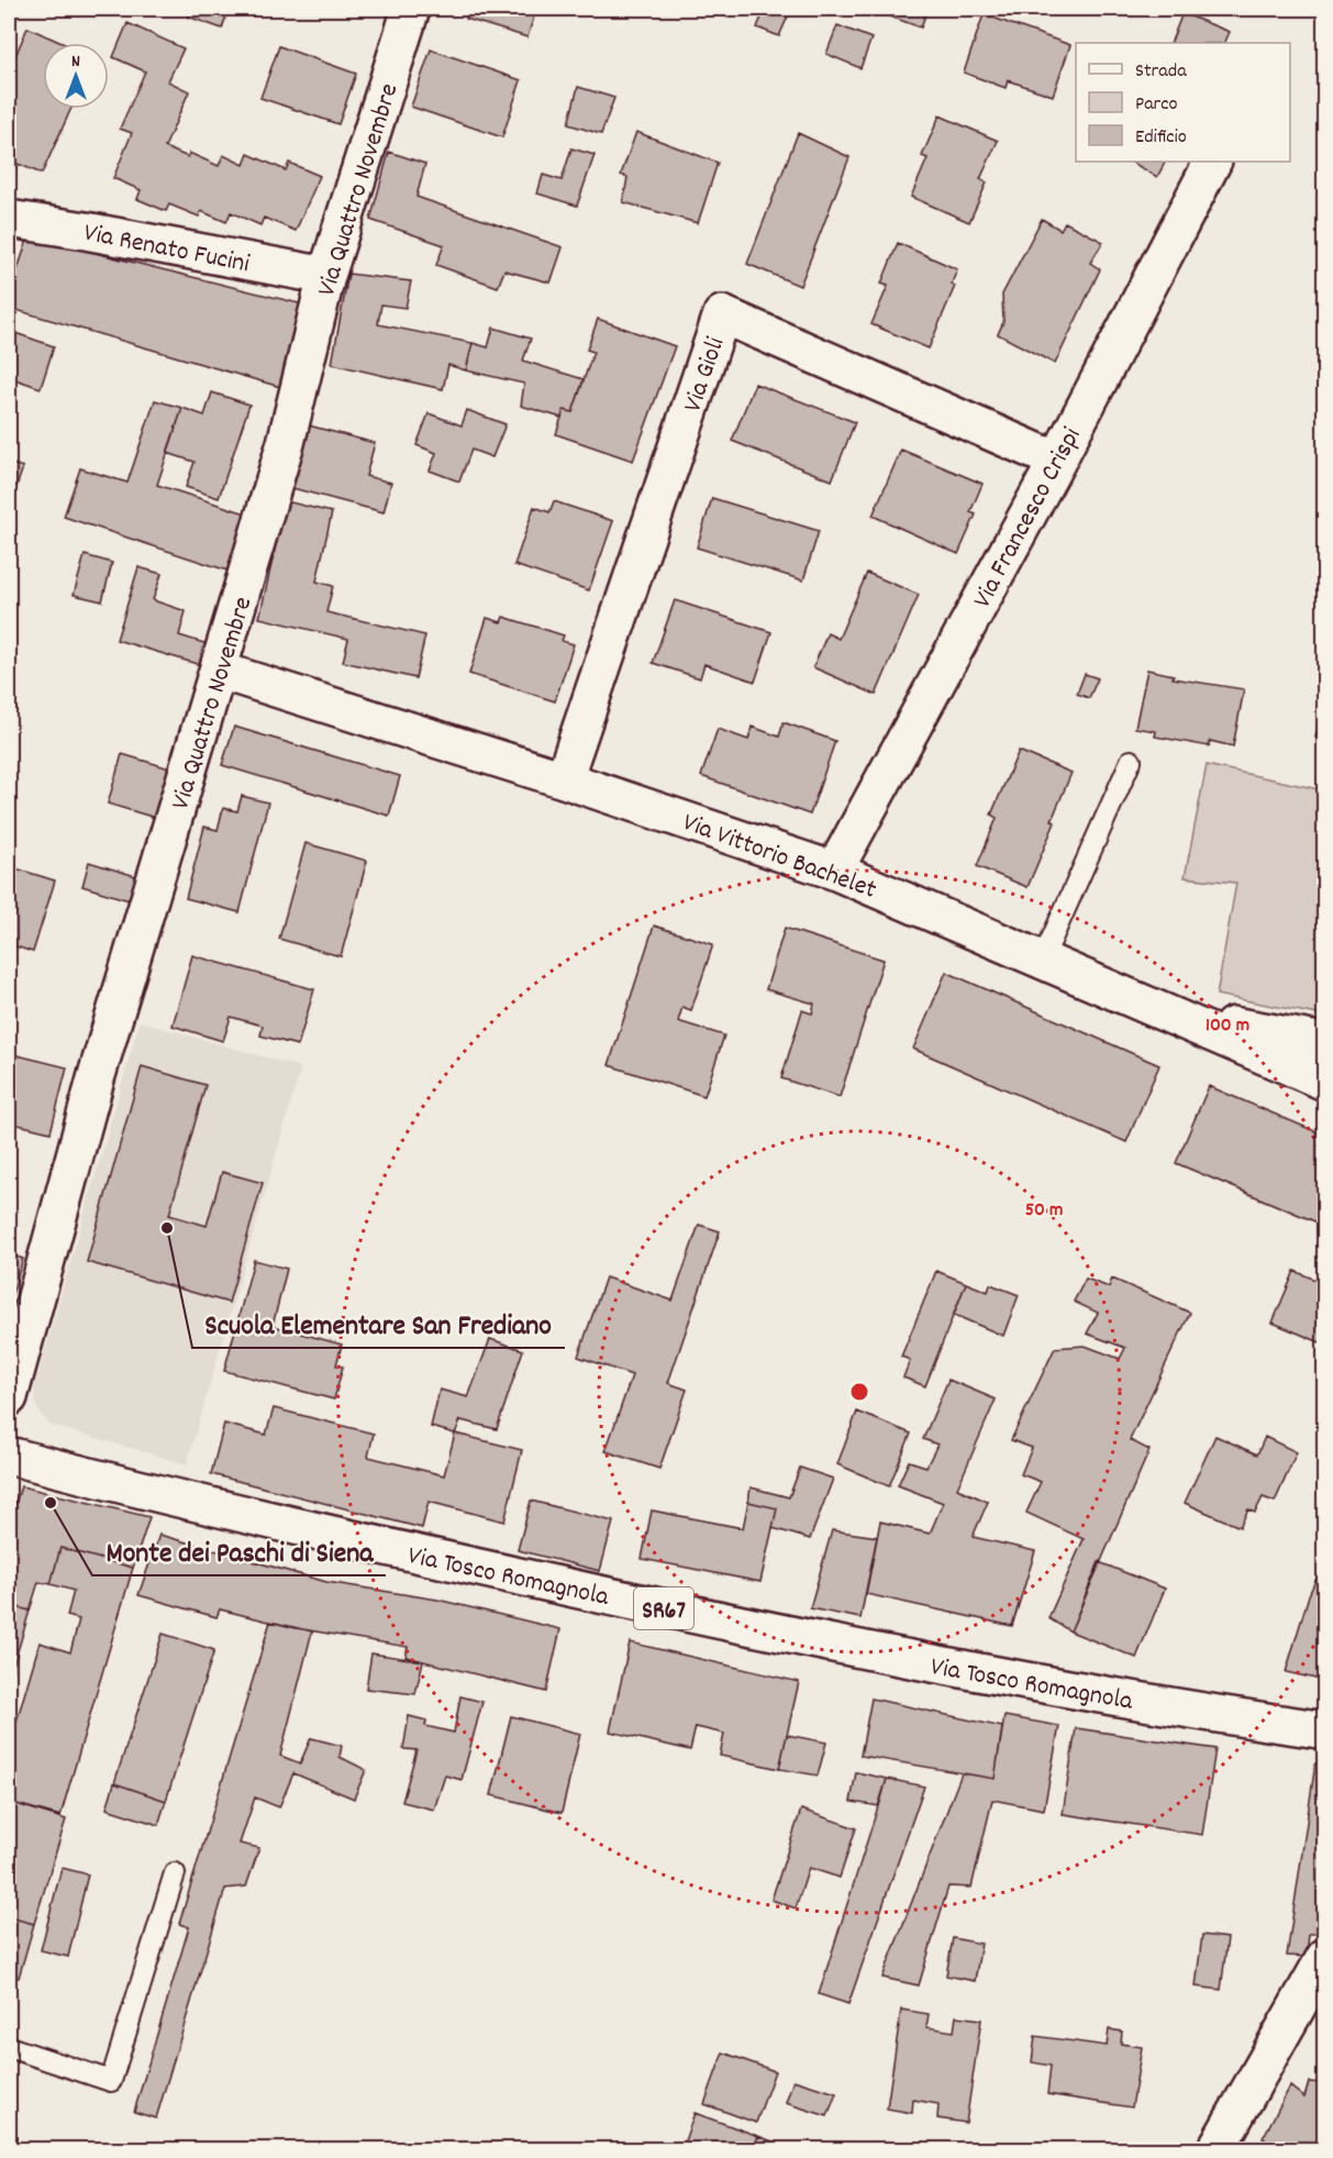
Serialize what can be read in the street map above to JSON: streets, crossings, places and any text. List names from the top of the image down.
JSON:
{
  "streets": {
    "street": [
      "Via Quattro Novembre",
      "Via Renato Fucini",
      "Via Gioli",
      "Via Francesco Crispi",
      "Via Vittorio Bachelet",
      "Via Tosco Romagnola",
      "SR67"
    ]
  },
  "crossings": [
    ["Via Quattro Novembre", "Via Renato Fucini"],
    ["Via Quattro Novembre", "Via Vittorio Bachelet"],
    ["Via Gioli", "Via Francesco Crispi"],
    ["Via Gioli", "Via Vittorio Bachelet"],
    ["Via Francesco Crispi", "Via Vittorio Bachelet"]
  ],
  "places": ["Scuola Elementare San Frediano", "Monte dei Paschi di Siena"],
  "legend": ["Strada", "Parco", "Edificio"],
  "north": "top",
  "rings": ["100 m", "50 m"]
}
